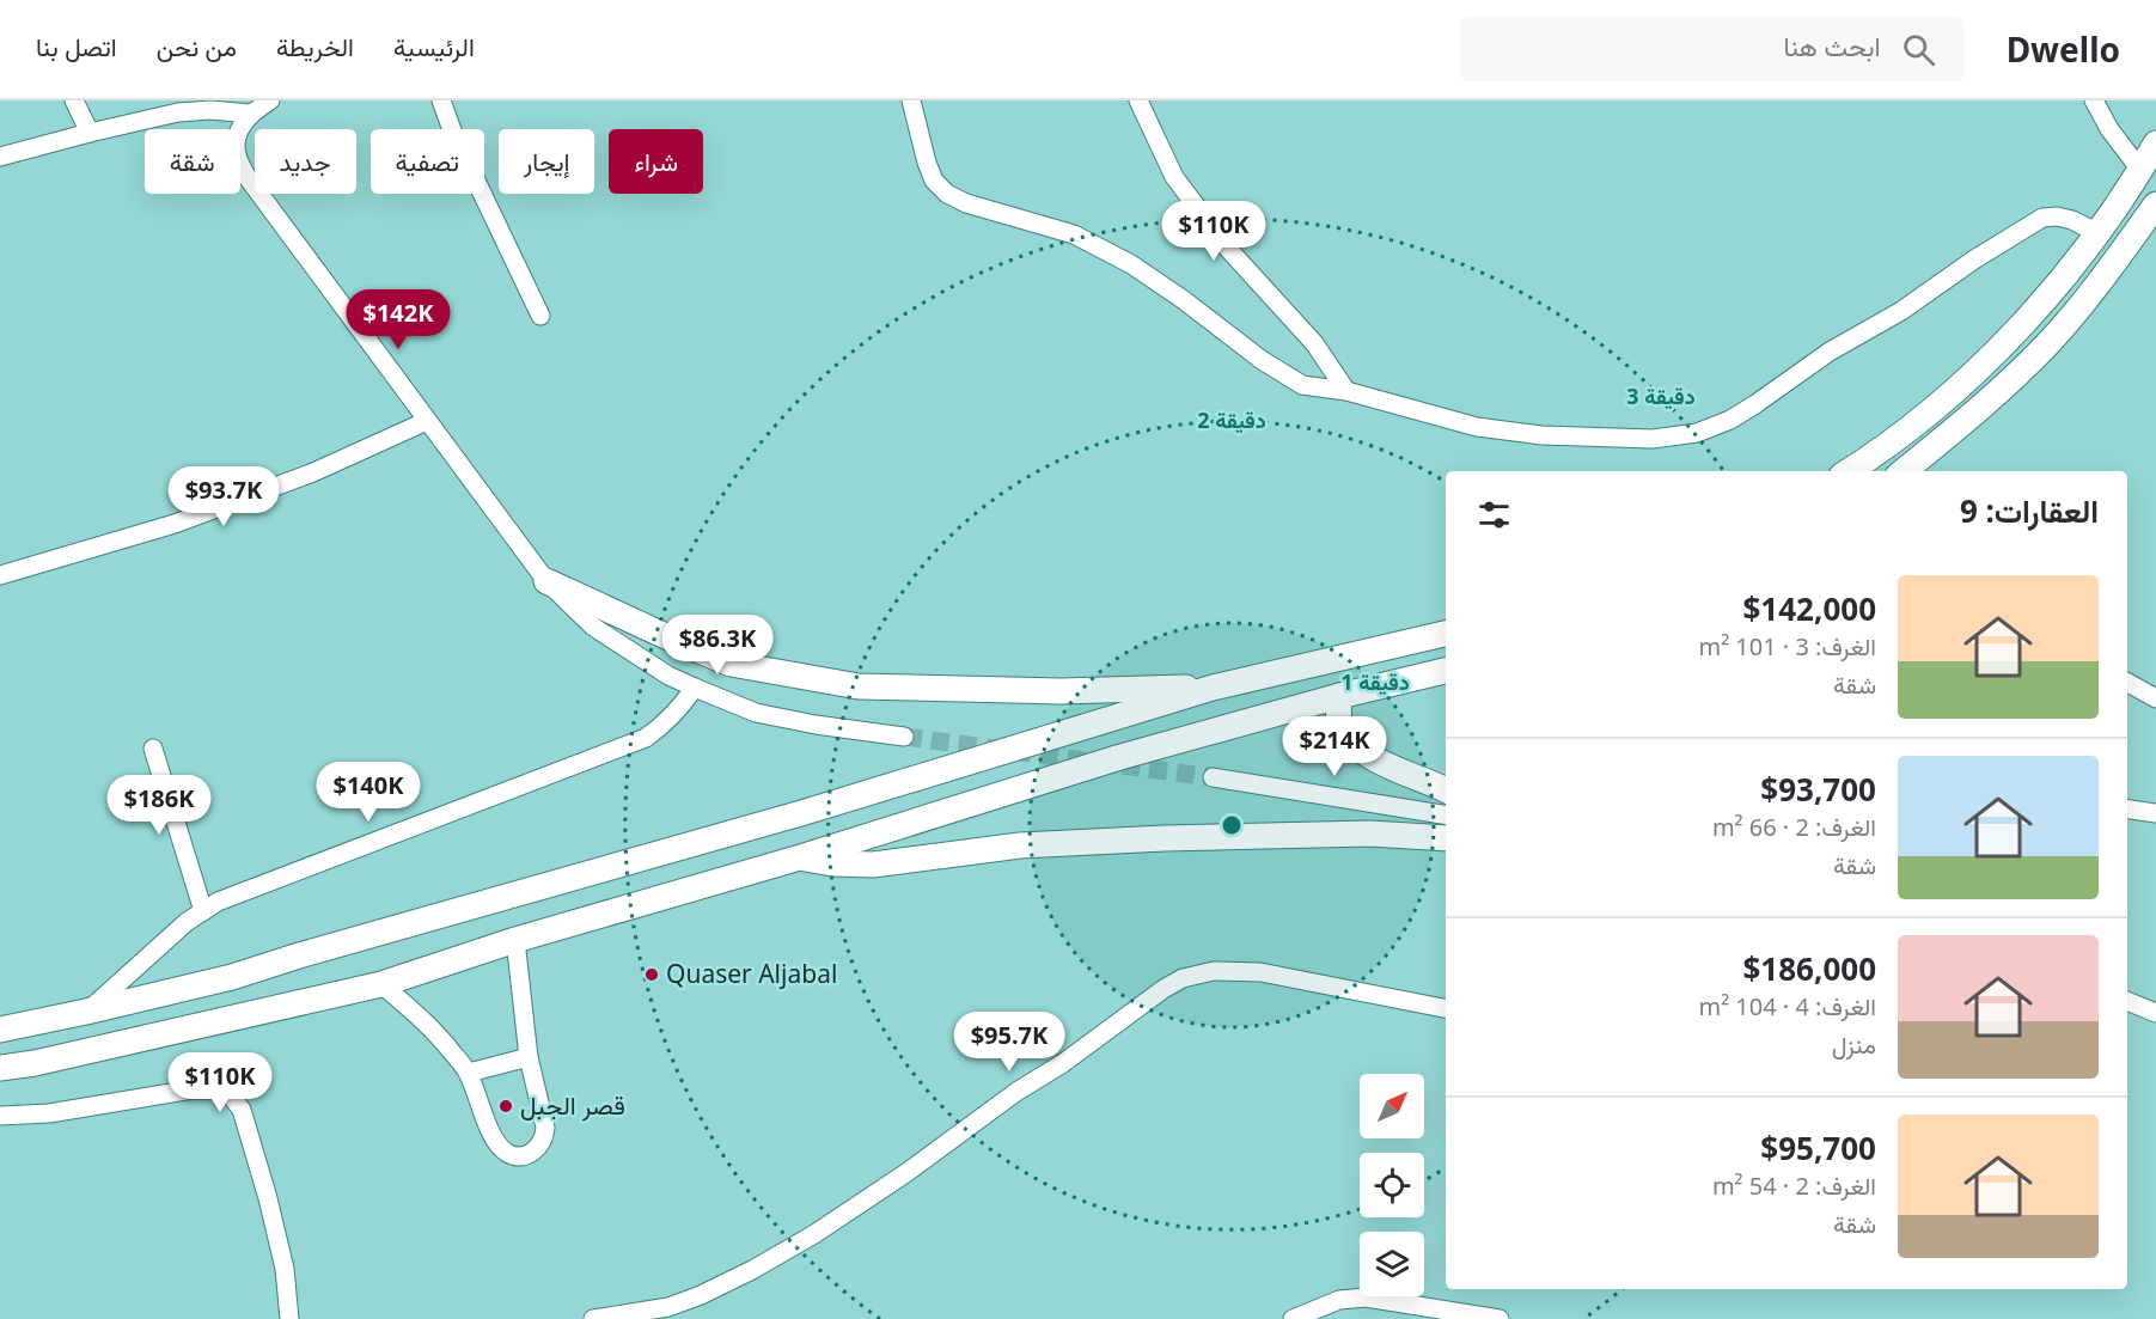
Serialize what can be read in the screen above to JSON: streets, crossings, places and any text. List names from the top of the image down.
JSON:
{
  "places": ["Quaser Aljabal", "قصر الجبل"],
  "north": "top right",
  "page": {
    "header": "Dwello",
    "search": "ابحث هنا",
    "nav": [
      "الرئيسية",
      "الخريطة",
      "من نحن",
      "اتصل بنا"
    ],
    "chip": [
      "شراء",
      "إيجار",
      "تصفية",
      "جديد",
      "شقة"
    ],
    "price": [
      "$110K",
      "$142K",
      "$93.7K",
      "$86.3K",
      "$214K",
      "$140K",
      "$186K",
      "$95.7K",
      "$110K"
    ],
    "heading": "العقارات: 9",
    "list": [
      {
        "name": "$142,000",
        "note": "الغرف: 3 · 101 m² · شقة"
      },
      {
        "name": "$93,700",
        "note": "الغرف: 2 · 66 m² · شقة"
      },
      {
        "name": "$186,000",
        "note": "الغرف: 4 · 104 m² · منزل"
      },
      {
        "name": "$95,700",
        "note": "الغرف: 2 · 54 m² · شقة"
      }
    ]
  },
  "rings": ["3 دقيقة", "2 دقيقة", "1 دقيقة"]
}
